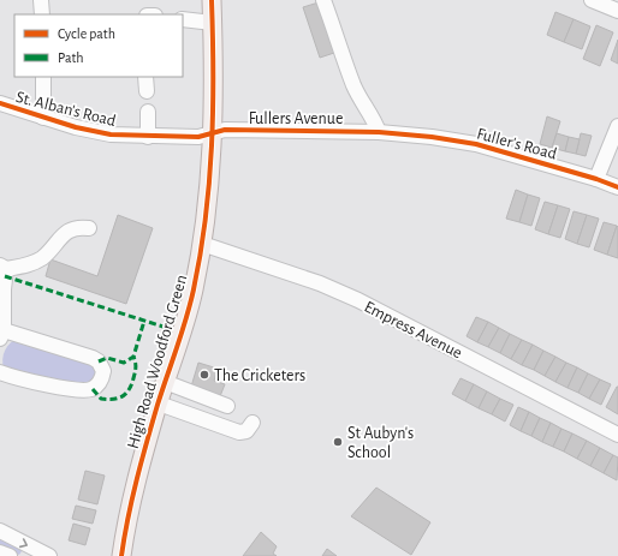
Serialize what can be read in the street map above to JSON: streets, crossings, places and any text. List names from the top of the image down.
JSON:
{
  "streets": {
    "main road": ["High Road Woodford Green"],
    "street": [
      "St. Alban's Road",
      "Fullers Avenue",
      "Fuller's Road",
      "Empress Avenue"
    ]
  },
  "crossings": [
    ["St. Alban's Road", "Fullers Avenue"],
    ["St. Alban's Road", "High Road Woodford Green"],
    ["Fullers Avenue", "Fuller's Road"],
    ["Fullers Avenue", "High Road Woodford Green"],
    ["Empress Avenue", "High Road Woodford Green"]
  ],
  "places": ["The Cricketers", "St Aubyn's School"],
  "legend": ["Cycle path", "Path"]
}
